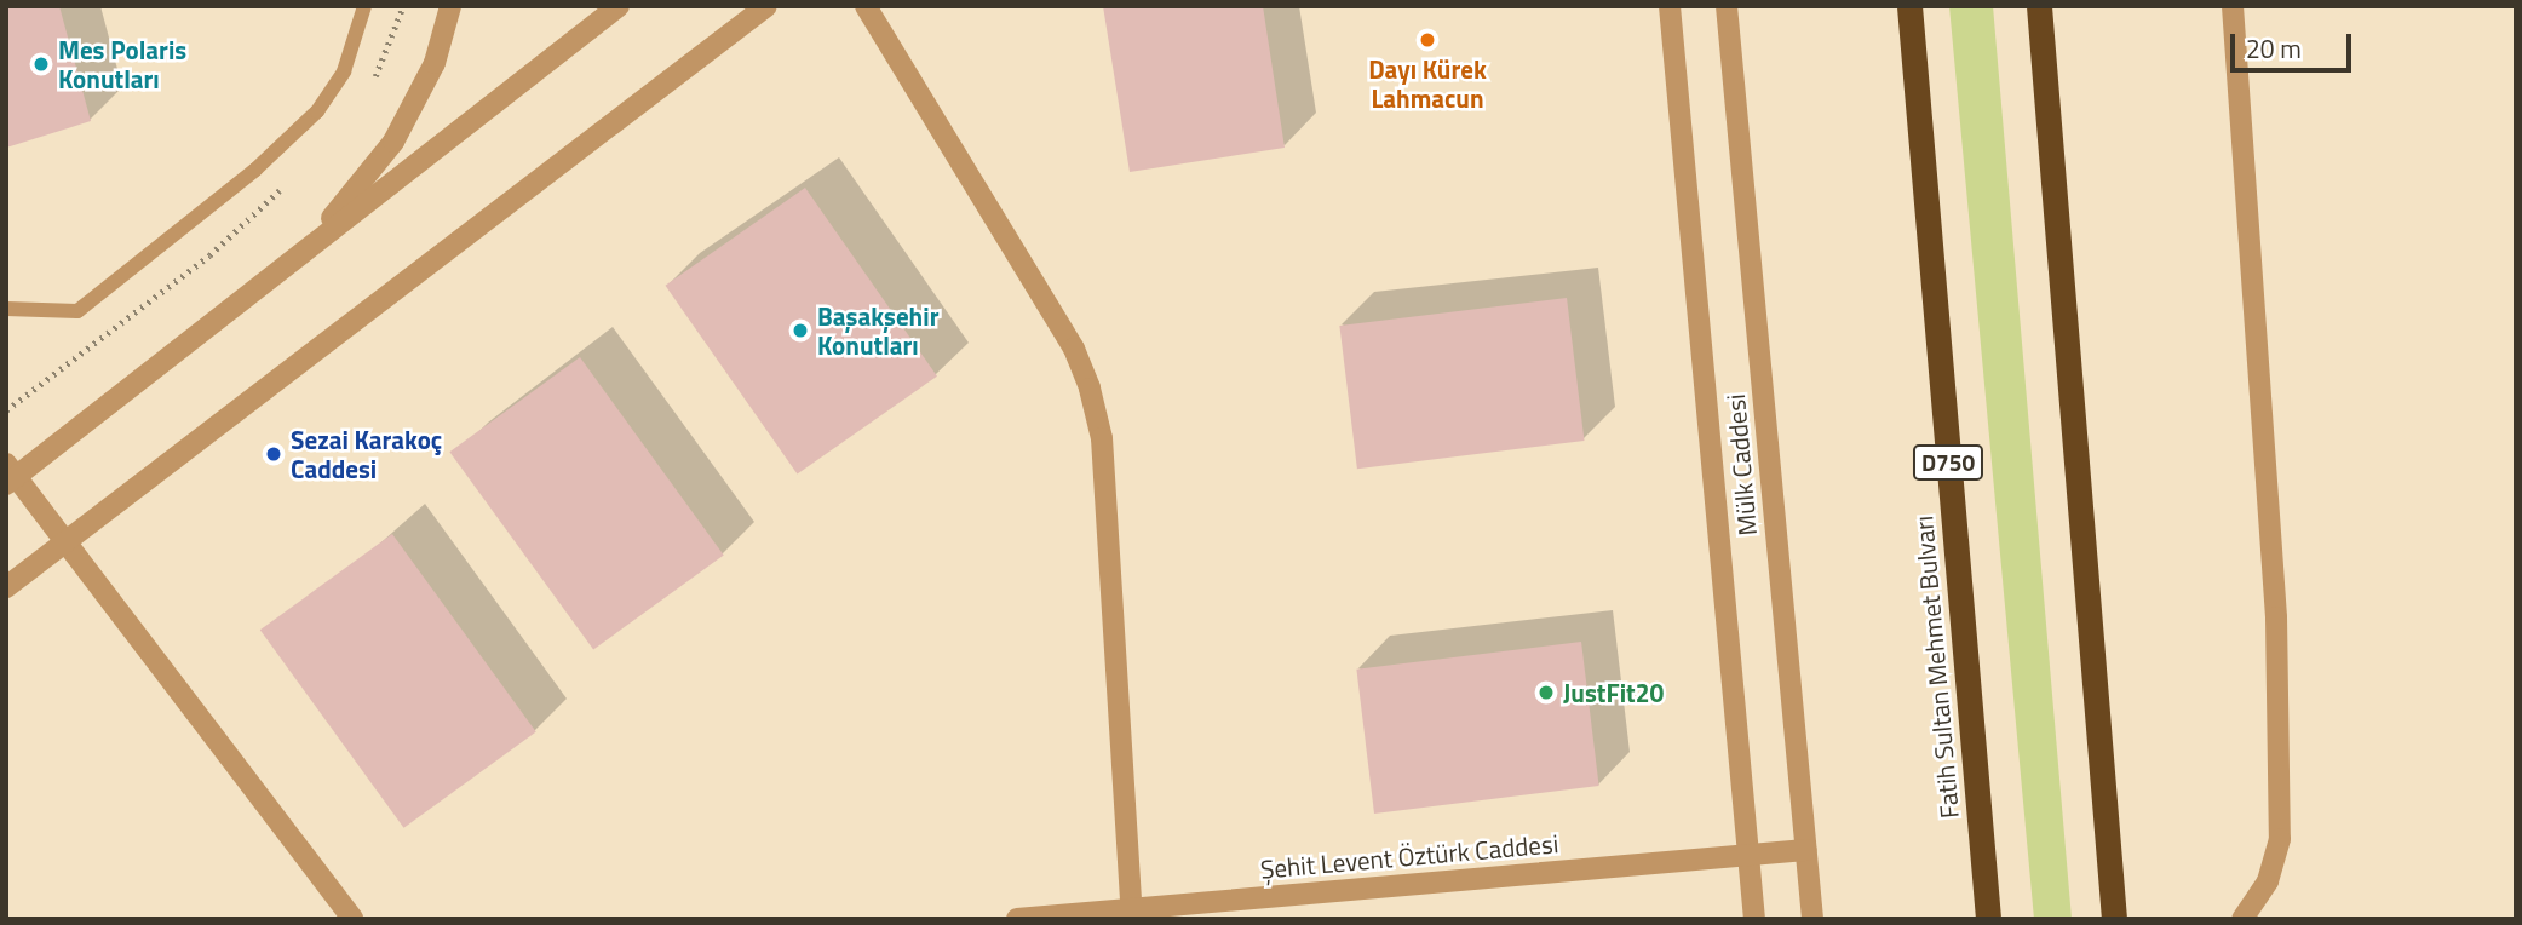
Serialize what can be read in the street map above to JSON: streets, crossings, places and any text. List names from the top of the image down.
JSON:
{
  "streets": {
    "highway": ["D750", "Fatih Sultan Mehmet Bulvarı"],
    "street": ["Mülk Caddesi", "Şehit Levent Öztürk Caddesi"]
  },
  "crossings": [
    ["Mülk Caddesi", "Şehit Levent Öztürk Caddesi"]
  ],
  "places": [
    "Dayı Kürek Lahmacun",
    "Mes Polaris Konutları",
    "Başakşehir Konutları",
    "Sezai Karakoç Caddesi",
    "JustFit20"
  ],
  "scale_bar": "20 m"
}
